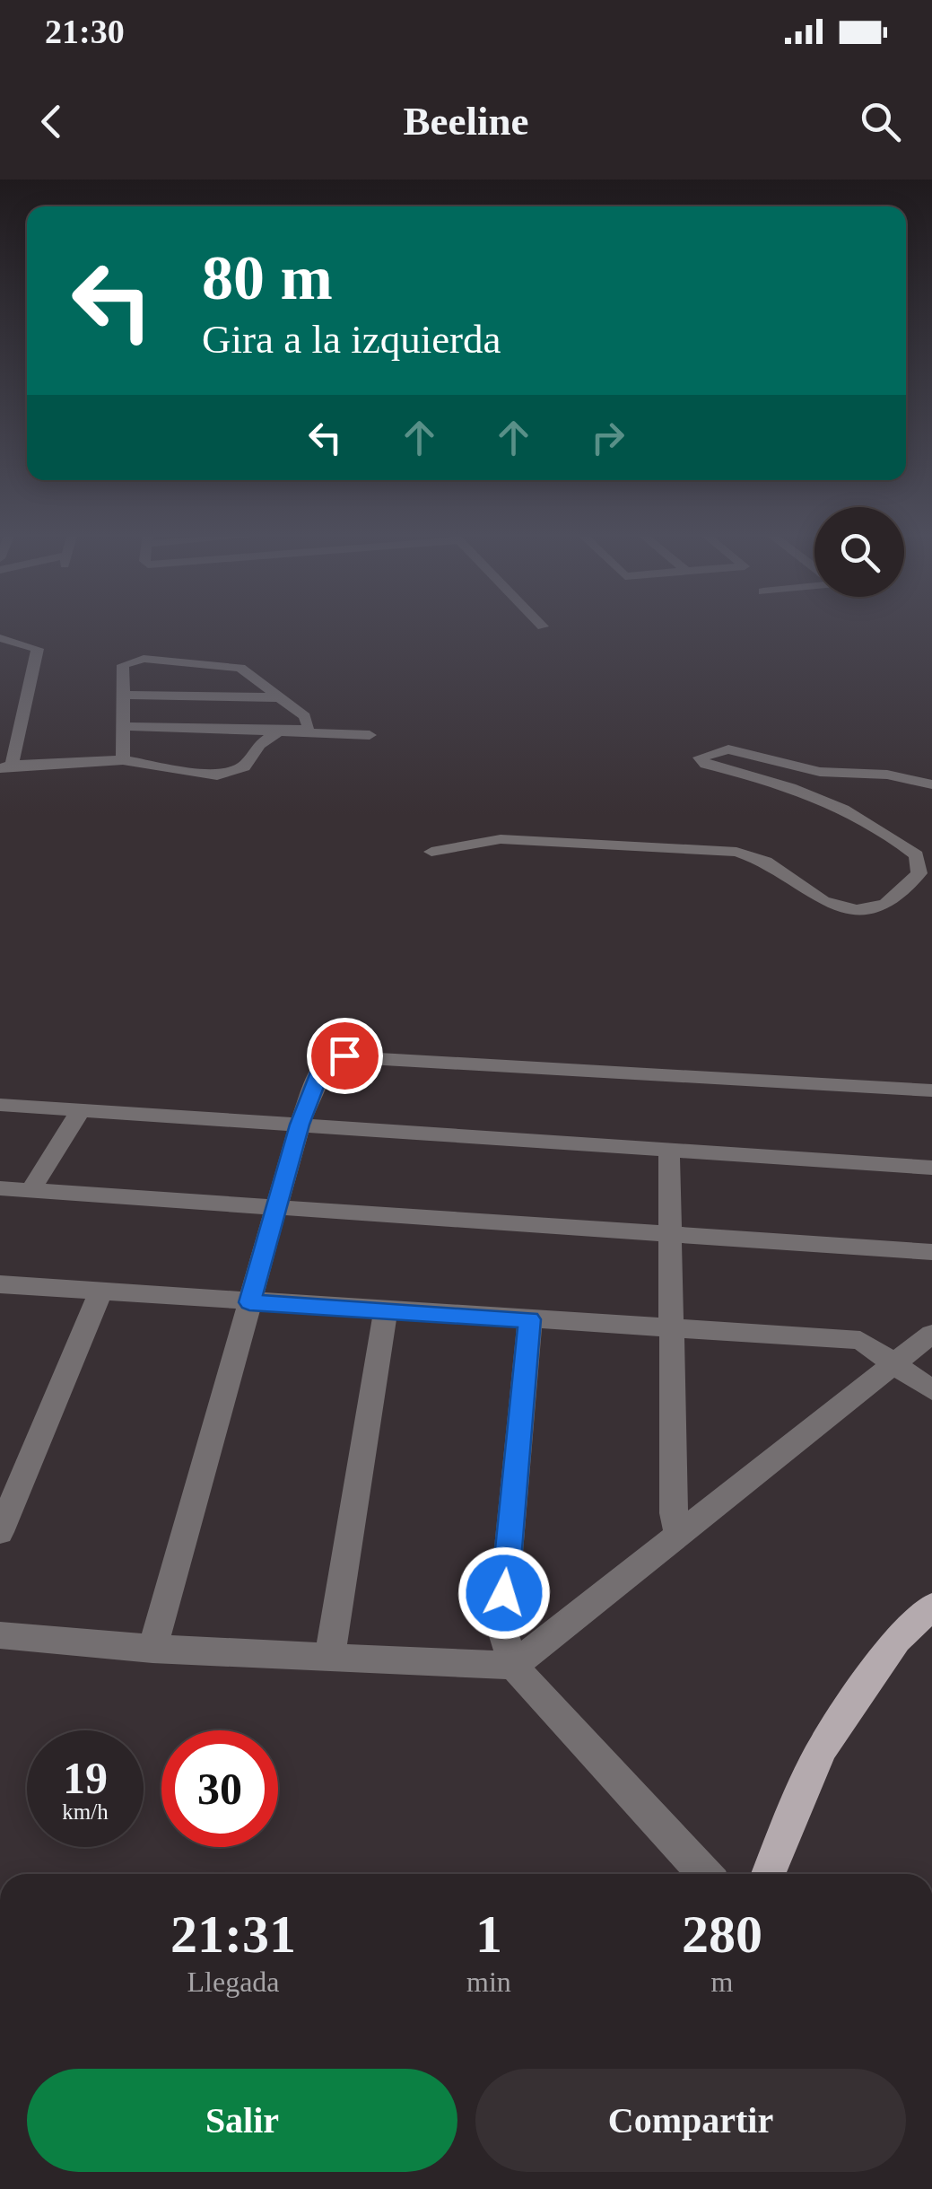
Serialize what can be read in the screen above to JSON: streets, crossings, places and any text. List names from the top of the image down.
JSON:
{
  "page": {
    "status": "21:30",
    "header": "Beeline",
    "turn": ["80 m", "Gira a la izquierda"],
    "speed": "19 km/h",
    "limit": "30",
    "eta": [
      "21:31",
      "Llegada",
      "1",
      "min",
      "280",
      "m"
    ],
    "buttons": ["Salir", "Compartir"]
  }
}
